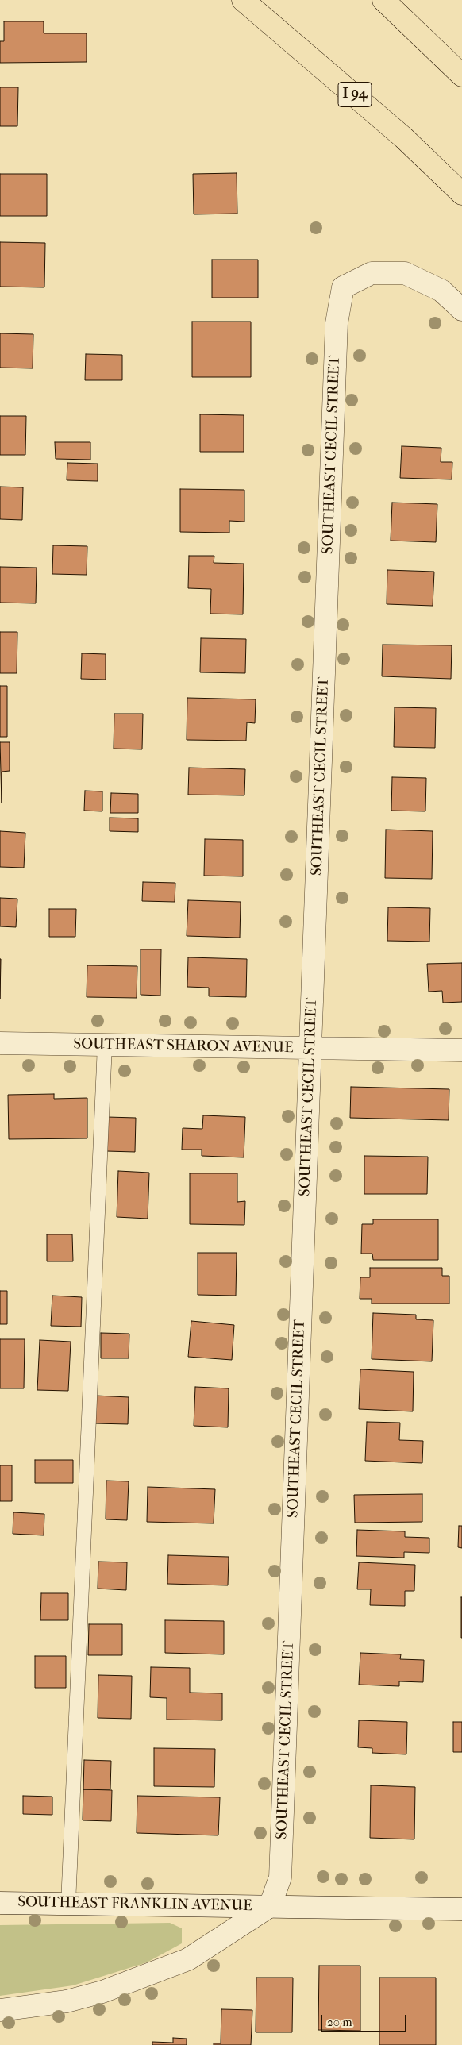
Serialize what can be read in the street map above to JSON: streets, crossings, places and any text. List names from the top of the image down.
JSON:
{
  "streets": {
    "highway": ["I 94"],
    "street": ["SOUTHEAST CECIL STREET", "SOUTHEAST SHARON AVENUE", "SOUTHEAST FRANKLIN AVENUE"]
  },
  "crossings": [
    ["SOUTHEAST CECIL STREET", "SOUTHEAST SHARON AVENUE"],
    ["SOUTHEAST CECIL STREET", "SOUTHEAST FRANKLIN AVENUE"]
  ],
  "scale_bar": "20 m"
}
